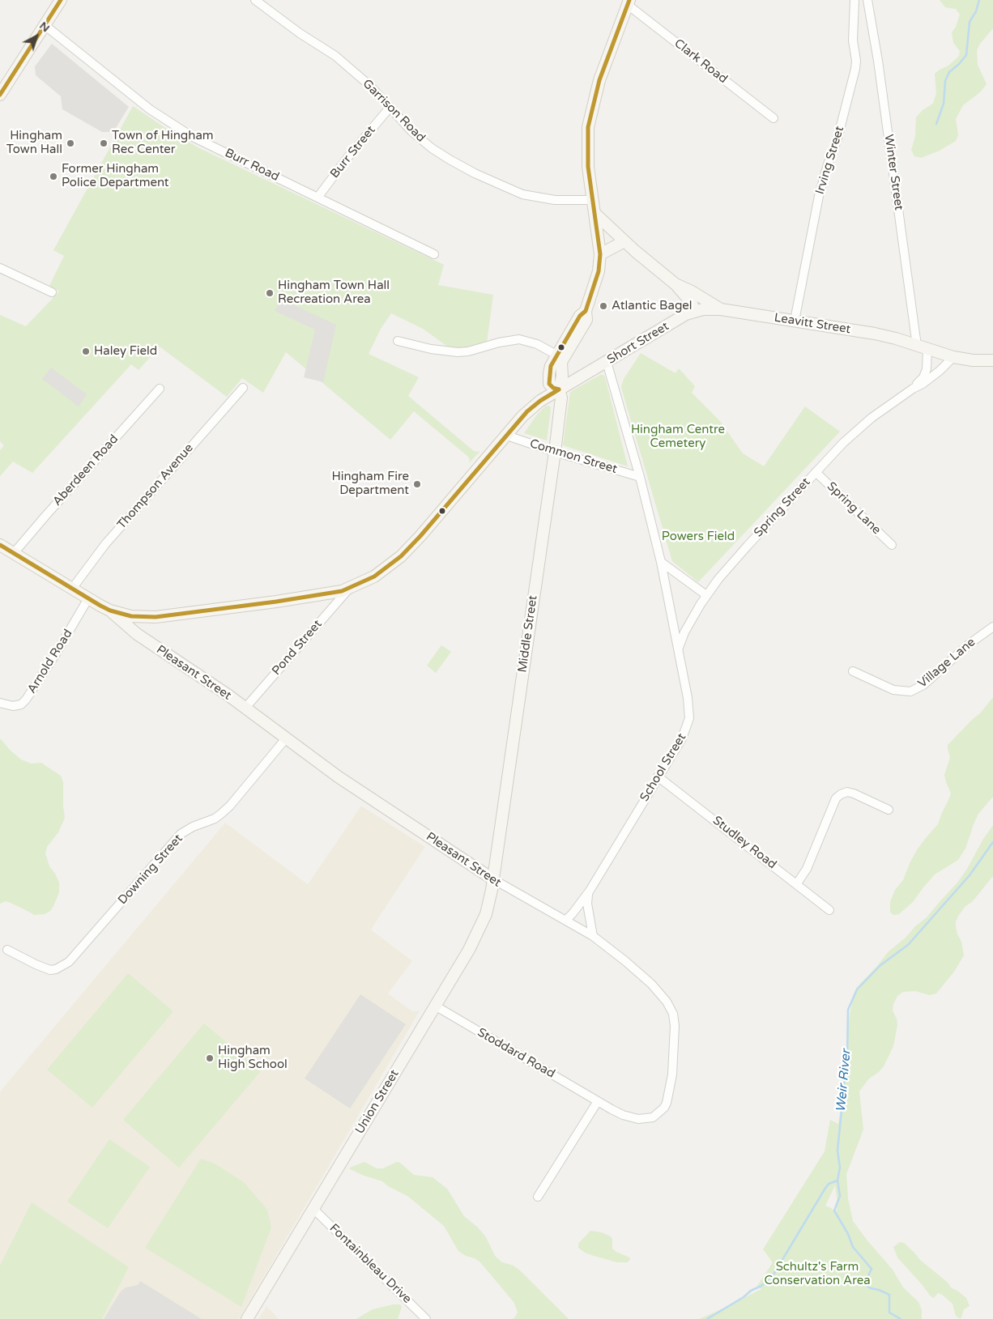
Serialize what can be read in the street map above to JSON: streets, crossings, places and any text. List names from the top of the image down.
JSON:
{
  "streets": {
    "main road": [
      "Leavitt Street",
      "Short Street",
      "Middle Street",
      "Pleasant Street",
      "Union Street"
    ],
    "street": [
      "Clark Road",
      "Garrison Road",
      "Burr Street",
      "Irving Street",
      "Burr Road",
      "Winter Street",
      "Common Street",
      "Aberdeen Road",
      "Thompson Avenue",
      "Spring Street",
      "Spring Lane",
      "Pond Street",
      "Arnold Road",
      "Village Lane",
      "School Street",
      "Studley Road",
      "Downing Street",
      "Stoddard Road",
      "Fontainbleau Drive"
    ]
  },
  "crossings": [
    ["Garrison Road", "Burr Street"],
    ["Burr Street", "Burr Road"],
    ["Irving Street", "Leavitt Street"],
    ["Winter Street", "Leavitt Street"],
    ["Winter Street", "Spring Street"],
    ["Leavitt Street", "Short Street"],
    ["Leavitt Street", "Spring Street"],
    ["Short Street", "Common Street"],
    ["Short Street", "Middle Street"],
    ["Short Street", "Pond Street"],
    ["Short Street", "Pleasant Street"],
    ["Short Street", "School Street"],
    ["Common Street", "Middle Street"],
    ["Common Street", "School Street"],
    ["Spring Street", "Spring Lane"],
    ["Spring Street", "School Street"],
    ["Middle Street", "Pleasant Street"],
    ["Middle Street", "Union Street"],
    ["Pond Street", "Pleasant Street"],
    ["Pleasant Street", "School Street"],
    ["Pleasant Street", "Downing Street"],
    ["Pleasant Street", "Stoddard Road"],
    ["Pleasant Street", "Union Street"],
    ["School Street", "Studley Road"],
    ["Stoddard Road", "Union Street"],
    ["Union Street", "Fontainbleau Drive"]
  ],
  "water": ["Weir River"],
  "parks": ["Hingham Centre Cemetery", "Powers Field", "Schultz's Farm Conservation Area"],
  "places": [
    "Hingham Town Hall",
    "Town of Hingham Rec Center",
    "Former Hingham Police Department",
    "Hingham Town Hall Recreation Area",
    "Atlantic Bagel",
    "Haley Field",
    "Hingham Fire Department",
    "Hingham High School"
  ],
  "north": "top right"
}
